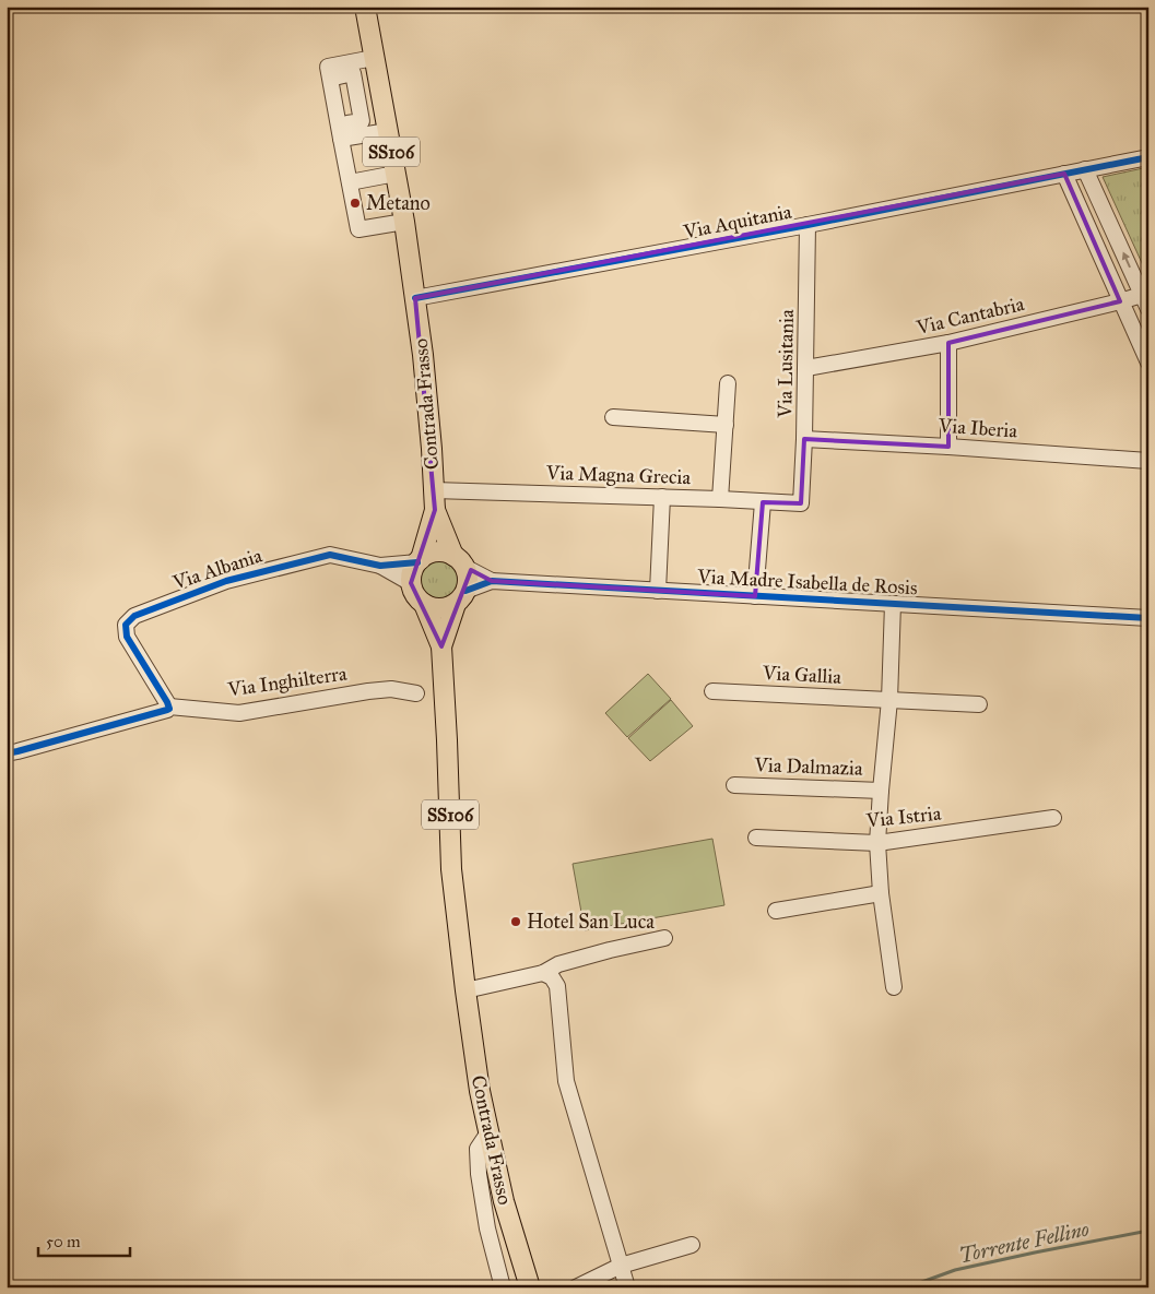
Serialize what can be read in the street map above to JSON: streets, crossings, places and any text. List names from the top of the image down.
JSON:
{
  "streets": {
    "main road": ["SS106", "Contrada Frasso"],
    "street": [
      "Via Aquitania",
      "Via Cantabria",
      "Via Lusitania",
      "Via Iberia",
      "Via Magna Grecia",
      "Via Albania",
      "Via Madre Isabella de Rosis",
      "Via Gallia",
      "Via Inghilterra",
      "Via Dalmazia",
      "Via Istria"
    ]
  },
  "crossings": [
    ["SS106", "Via Aquitania"],
    ["SS106", "Contrada Frasso"],
    ["SS106", "Via Albania"],
    ["SS106", "Via Madre Isabella de Rosis"],
    ["Via Aquitania", "Via Lusitania"],
    ["Via Aquitania", "Contrada Frasso"],
    ["Via Cantabria", "Via Lusitania"],
    ["Via Lusitania", "Via Iberia"],
    ["Via Lusitania", "Via Magna Grecia"],
    ["Contrada Frasso", "Via Magna Grecia"],
    ["Contrada Frasso", "Via Albania"],
    ["Contrada Frasso", "Via Madre Isabella de Rosis"],
    ["Via Magna Grecia", "Via Madre Isabella de Rosis"],
    ["Via Albania", "Via Madre Isabella de Rosis"],
    ["Via Albania", "Via Inghilterra"]
  ],
  "water": ["Torrente Fellino"],
  "places": ["Metano", "Hotel San Luca"],
  "scale_bar": "50 m"
}
